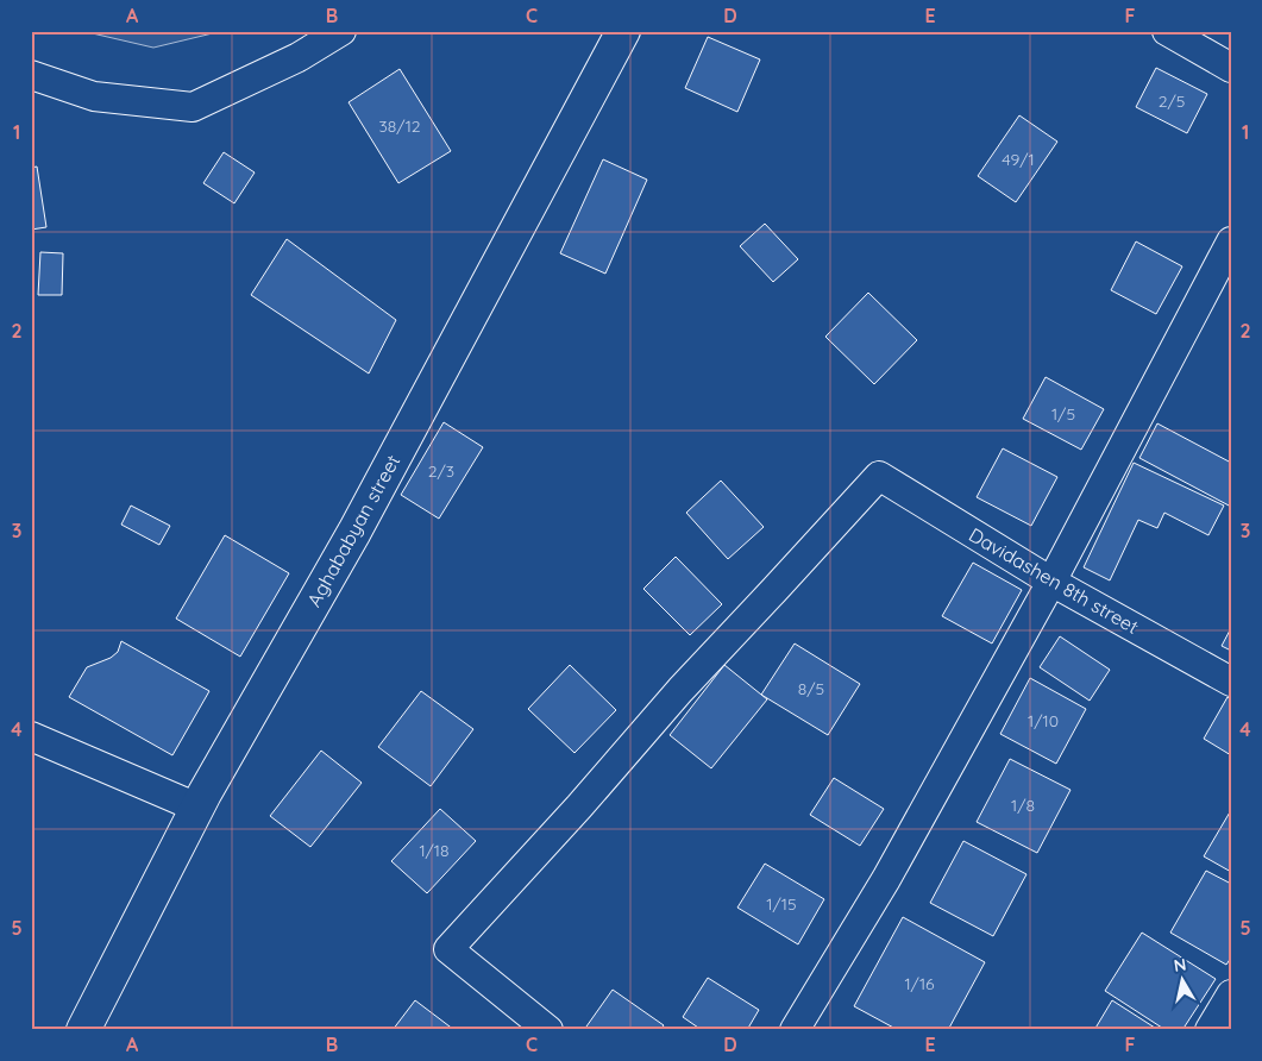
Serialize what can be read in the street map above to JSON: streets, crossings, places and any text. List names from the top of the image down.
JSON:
{
  "streets": {
    "street": ["Aghababyan street", "Davidashen 8th street"]
  },
  "house_numbers": [
    "2/5",
    "38/12",
    "49/1",
    "1/5",
    "2/3",
    "8/5",
    "1/10",
    "1/8",
    "1/18",
    "1/15",
    "1/16"
  ],
  "north": "top",
  "grid": {
    "columns": [
      "A",
      "B",
      "C",
      "D",
      "E",
      "F"
    ],
    "rows": [
      "1",
      "2",
      "3",
      "4",
      "5"
    ]
  }
}
